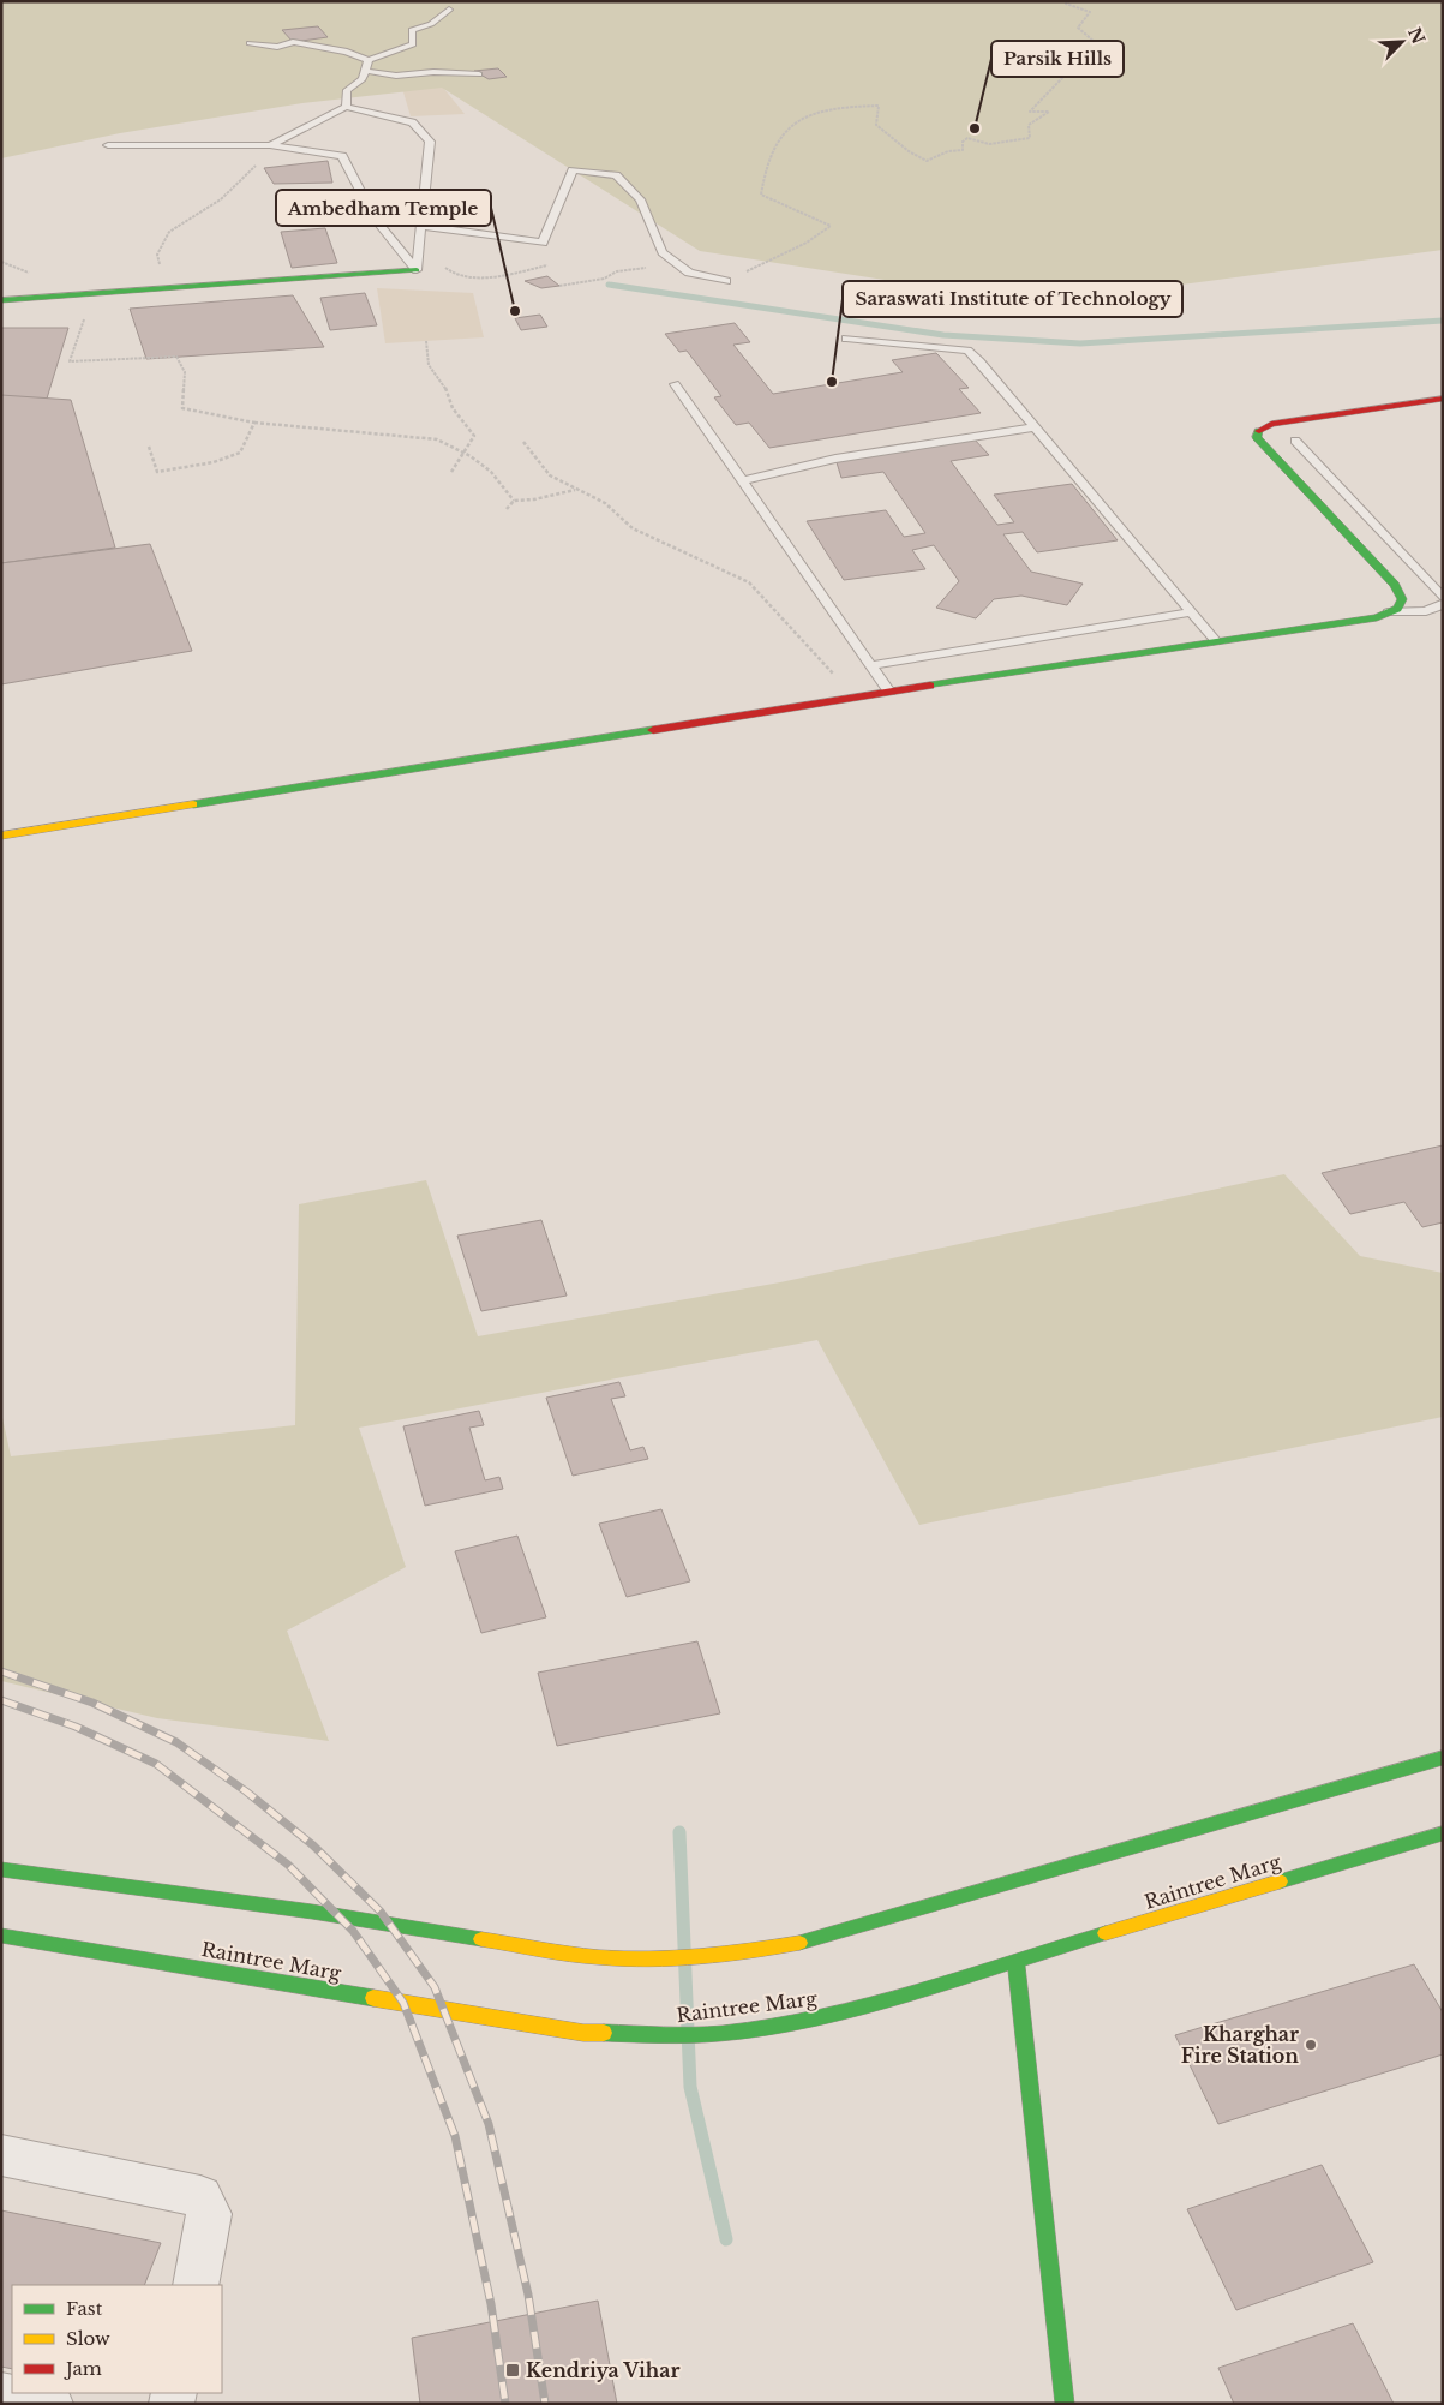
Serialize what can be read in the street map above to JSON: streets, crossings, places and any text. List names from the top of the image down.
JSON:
{
  "streets": {
    "street": ["Raintree Marg"]
  },
  "places": {
    "other": [
      "Parsik Hills",
      "Ambedham Temple",
      "Saraswati Institute of Technology",
      "Kharghar Fire Station"
    ],
    "transit": ["Kendriya Vihar"]
  },
  "legend": ["Fast", "Slow", "Jam"],
  "north": "top right"
}
